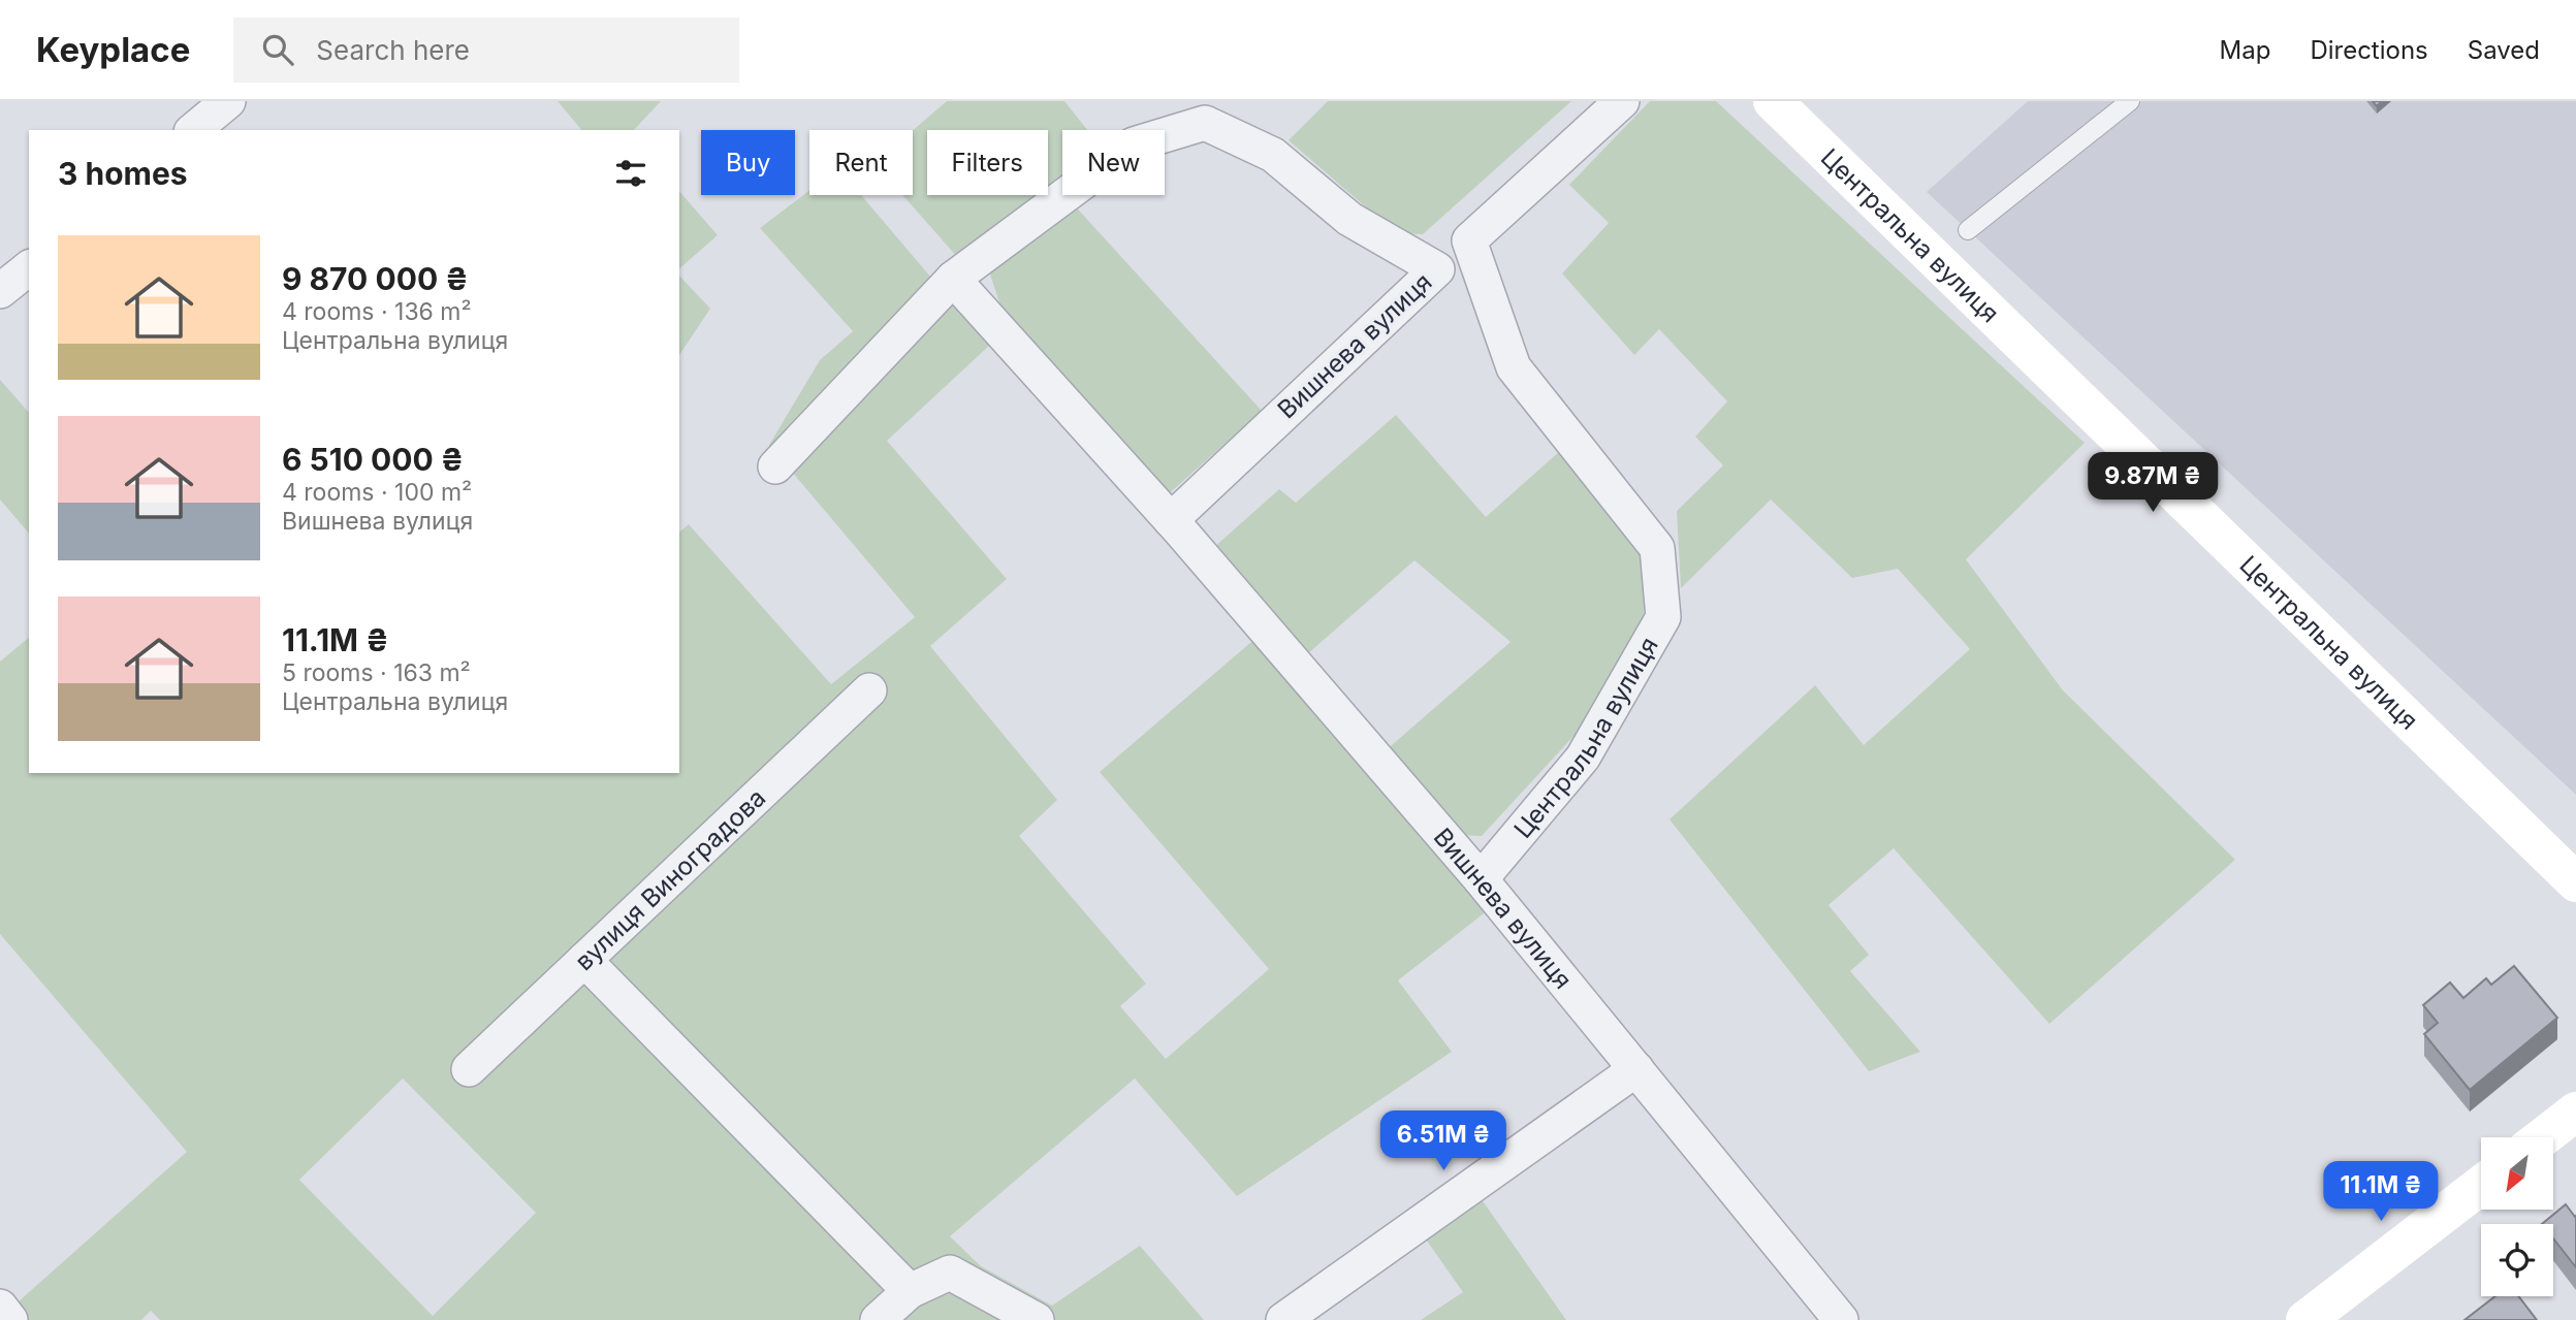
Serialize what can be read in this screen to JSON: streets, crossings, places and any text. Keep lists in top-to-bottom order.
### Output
{
  "streets": {
    "main road": ["Центральна вулиця"],
    "street": ["Вишнева вулиця", "вулиця Виноградова"]
  },
  "crossings": [
    ["Центральна вулиця", "Вишнева вулиця"]
  ],
  "north": "bottom left",
  "page": {
    "header": "Keyplace",
    "search": "Search here",
    "nav": ["Map", "Directions", "Saved"],
    "chip": [
      "Buy",
      "Rent",
      "Filters",
      "New"
    ],
    "heading": "3 homes",
    "list": [
      {
        "name": "9 870 000 ₴",
        "note": "4 rooms · 136 m² · Центральна вулиця"
      },
      {
        "name": "6 510 000 ₴",
        "note": "4 rooms · 100 m² · Вишнева вулиця"
      },
      {
        "name": "11.1M ₴",
        "note": "5 rooms · 163 m² · Центральна вулиця"
      }
    ],
    "price": ["9.87M ₴", "6.51M ₴", "11.1M ₴"]
  }
}
